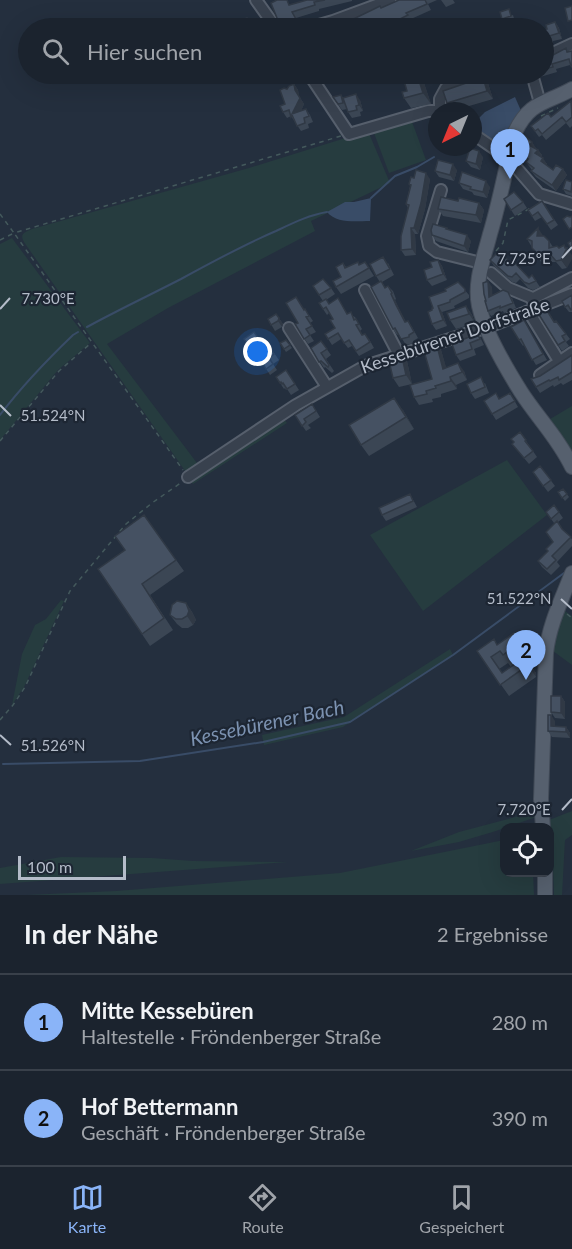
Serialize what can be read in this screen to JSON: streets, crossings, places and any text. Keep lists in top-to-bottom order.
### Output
{
  "streets": {
    "street": ["Kessebürener Dorfstraße"]
  },
  "water": ["Kessebürener Bach"],
  "scale_bar": "100 m",
  "north": "bottom left",
  "page": {
    "search": "Hier suchen",
    "pins": ["1", "2"],
    "scale": "100 m",
    "heading": ["In der Nähe", "2 Ergebnisse"],
    "list": [
      {
        "mark": "1",
        "name": "Mitte Kessebüren",
        "note": "Haltestelle · Fröndenberger Straße",
        "value": "280 m"
      },
      {
        "mark": "2",
        "name": "Hof Bettermann",
        "note": "Geschäft · Fröndenberger Straße",
        "value": "390 m"
      }
    ],
    "nav": ["Karte", "Route", "Gespeichert"]
  },
  "coordinates": [
    "7.725°E",
    "7.730°E",
    "51.524°N",
    "51.522°N",
    "51.526°N",
    "7.720°E"
  ]
}
